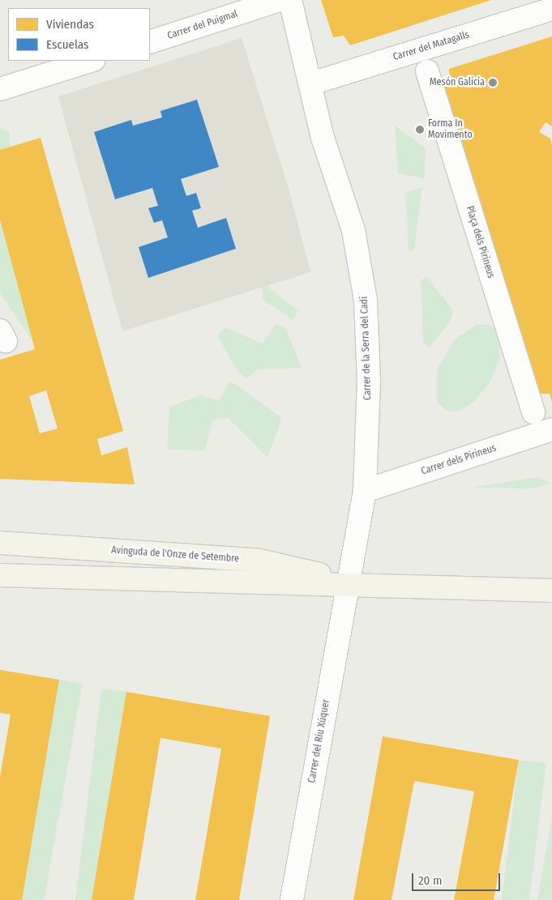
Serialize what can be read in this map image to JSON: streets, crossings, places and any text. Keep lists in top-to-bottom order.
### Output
{
  "streets": {
    "main road": ["Avinguda de l'Onze de Setembre"],
    "street": [
      "Carrer del Puigmal",
      "Carrer del Matagalls",
      "Plaça dels Pirineus",
      "Carrer de la Serra del Cadí",
      "Carrer dels Pirineus",
      "Carrer del Riu Xúquer"
    ]
  },
  "crossings": [
    ["Carrer del Matagalls", "Carrer de la Serra del Cadí"],
    ["Carrer de la Serra del Cadí", "Carrer dels Pirineus"],
    ["Carrer de la Serra del Cadí", "Avinguda de l'Onze de Setembre"],
    ["Carrer de la Serra del Cadí", "Carrer del Riu Xúquer"],
    ["Avinguda de l'Onze de Setembre", "Carrer del Riu Xúquer"]
  ],
  "places": ["Mesón Galicia", "Forma In Movimento"],
  "legend": ["Viviendas", "Escuelas"],
  "scale_bar": "20 m"
}
